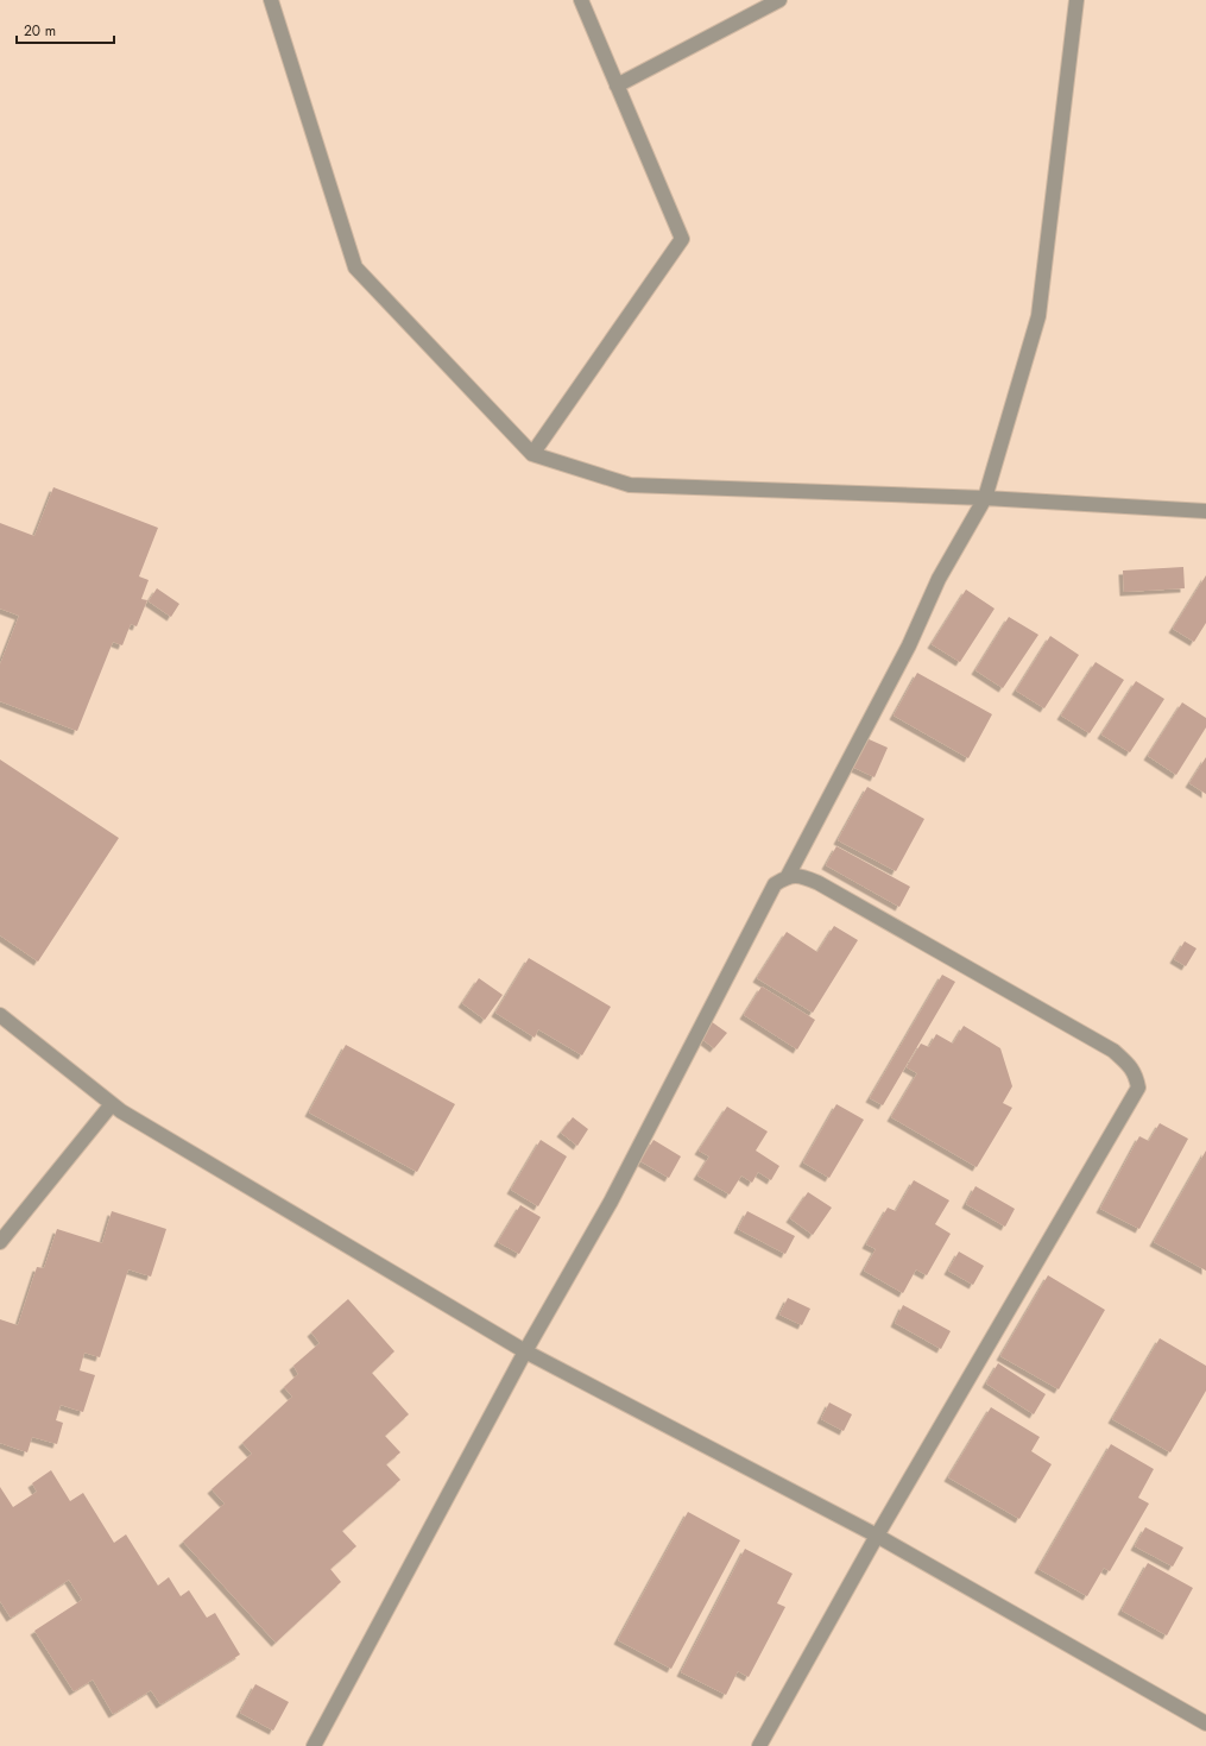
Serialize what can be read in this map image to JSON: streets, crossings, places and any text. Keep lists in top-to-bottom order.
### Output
{
  "scale_bar": "20 m"
}
